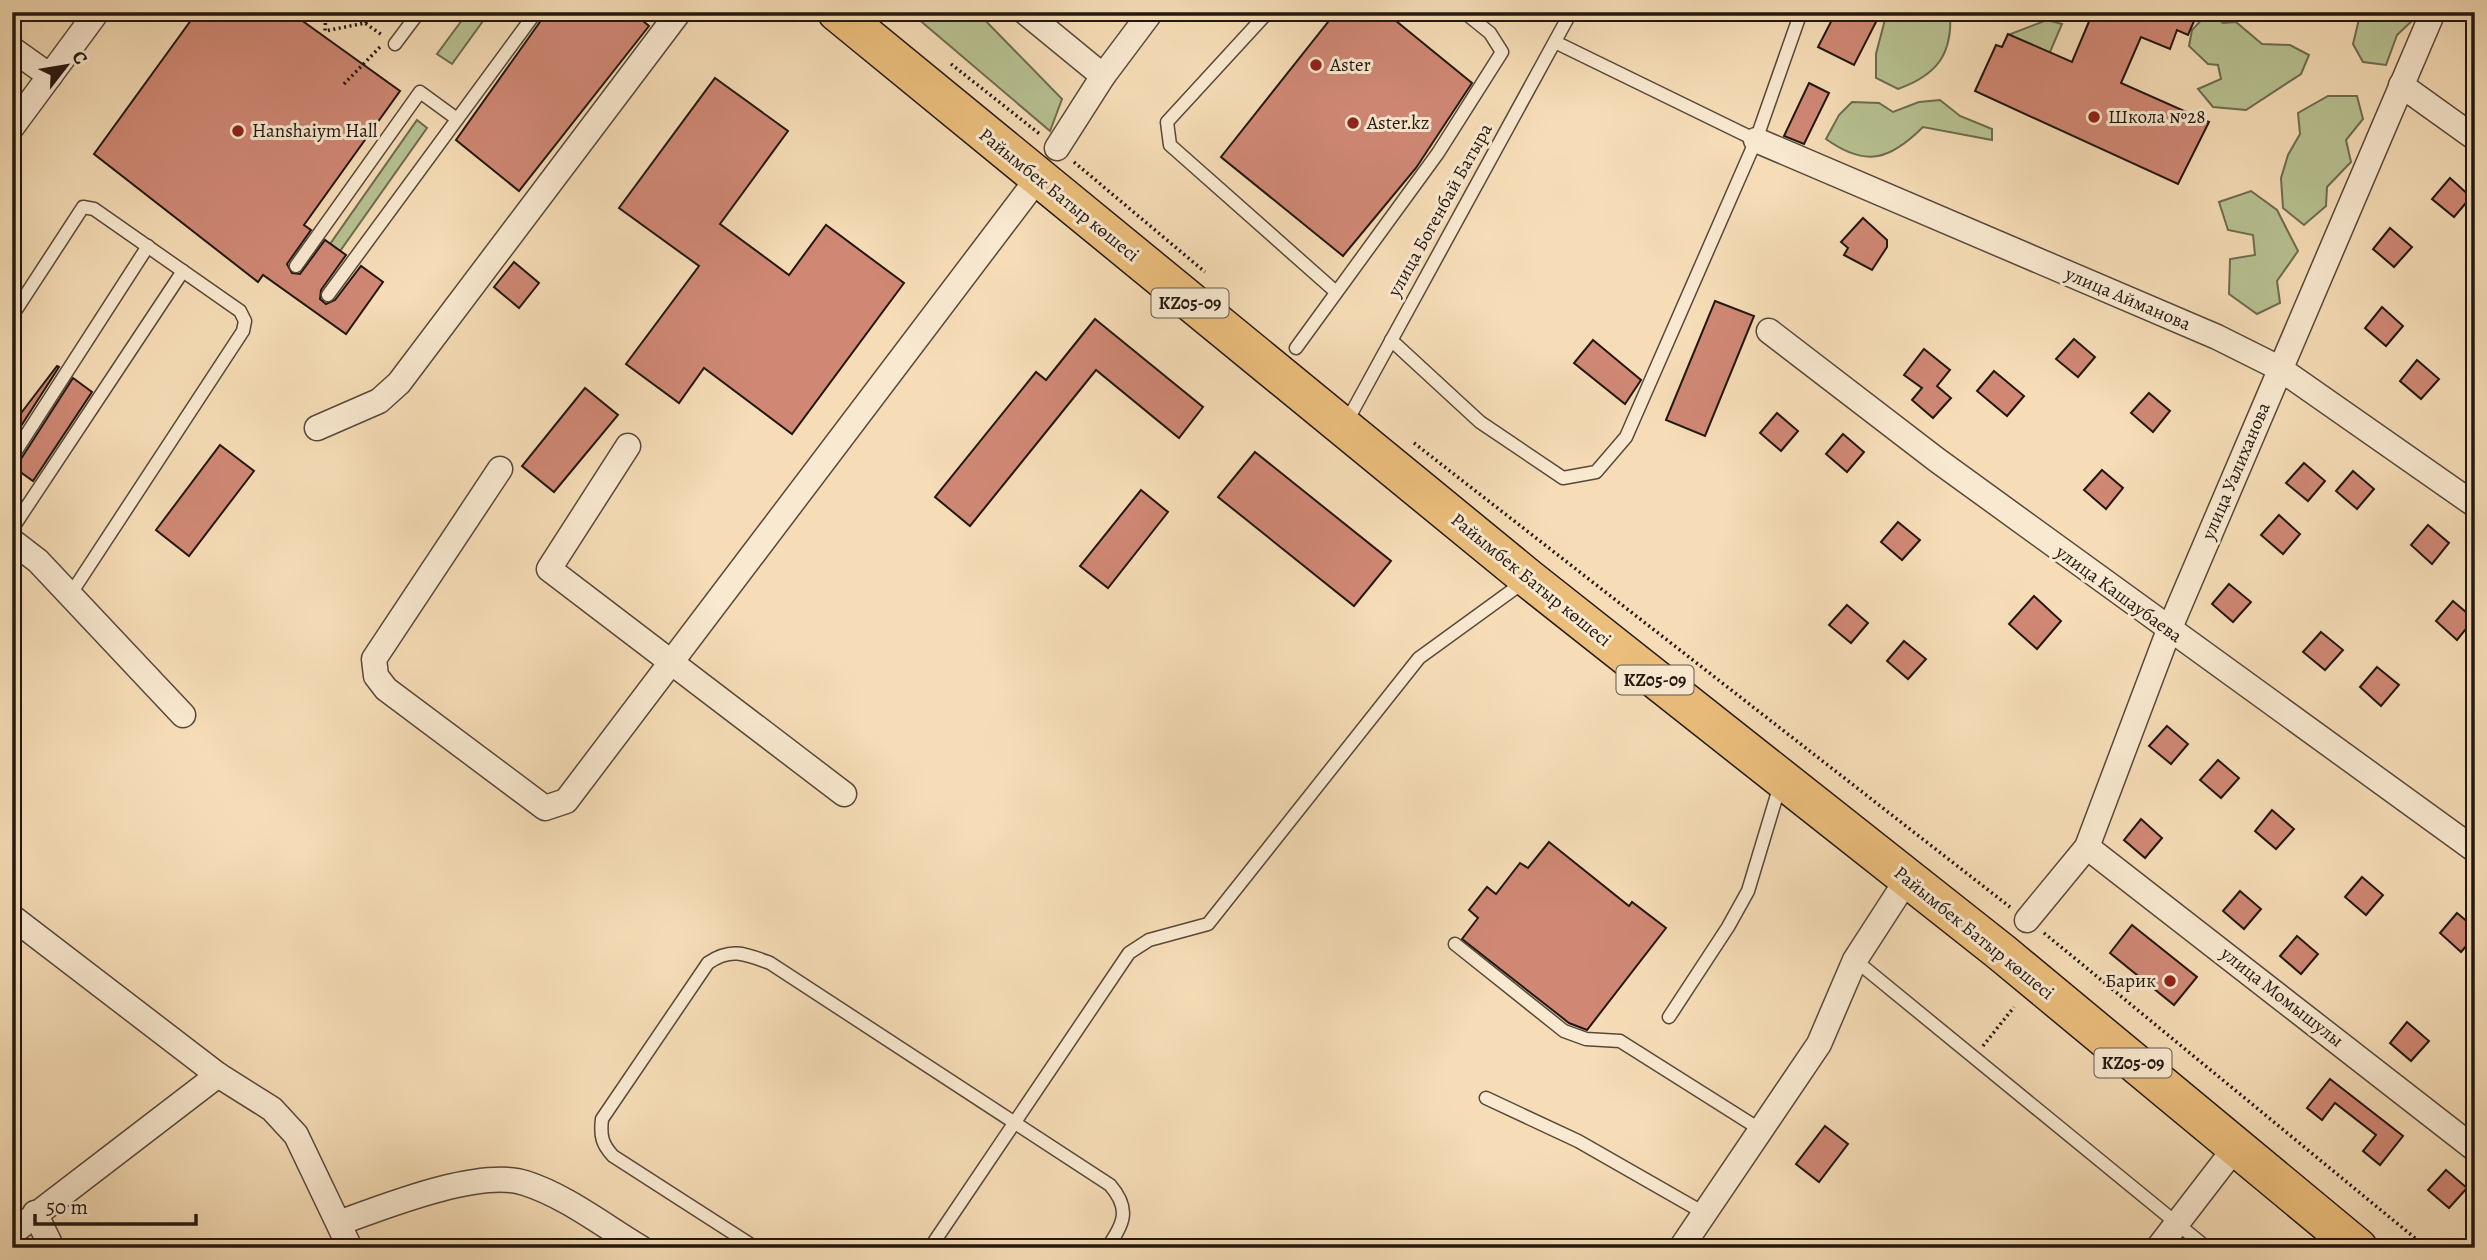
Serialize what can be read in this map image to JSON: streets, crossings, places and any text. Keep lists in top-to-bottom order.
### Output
{
  "streets": {
    "main road": ["Райымбек Батыр көшесі", "KZ05-09"],
    "street": [
      "улица Айманова",
      "улица Уалиханова",
      "улица Кашаубаева",
      "улица Момышулы"
    ],
    "lane": ["улица Богенбай Батыра"]
  },
  "crossings": [
    ["Райымбек Батыр көшесі", "улица Богенбай Батыра"],
    ["улица Айманова", "улица Уалиханова"],
    ["улица Уалиханова", "улица Кашаубаева"],
    ["улица Уалиханова", "улица Момышулы"]
  ],
  "places": [
    "Aster",
    "Школа №28",
    "Aster.kz",
    "Hanshaiym Hall",
    "Барик"
  ],
  "scale_bar": "50 m",
  "north": "top right"
}
